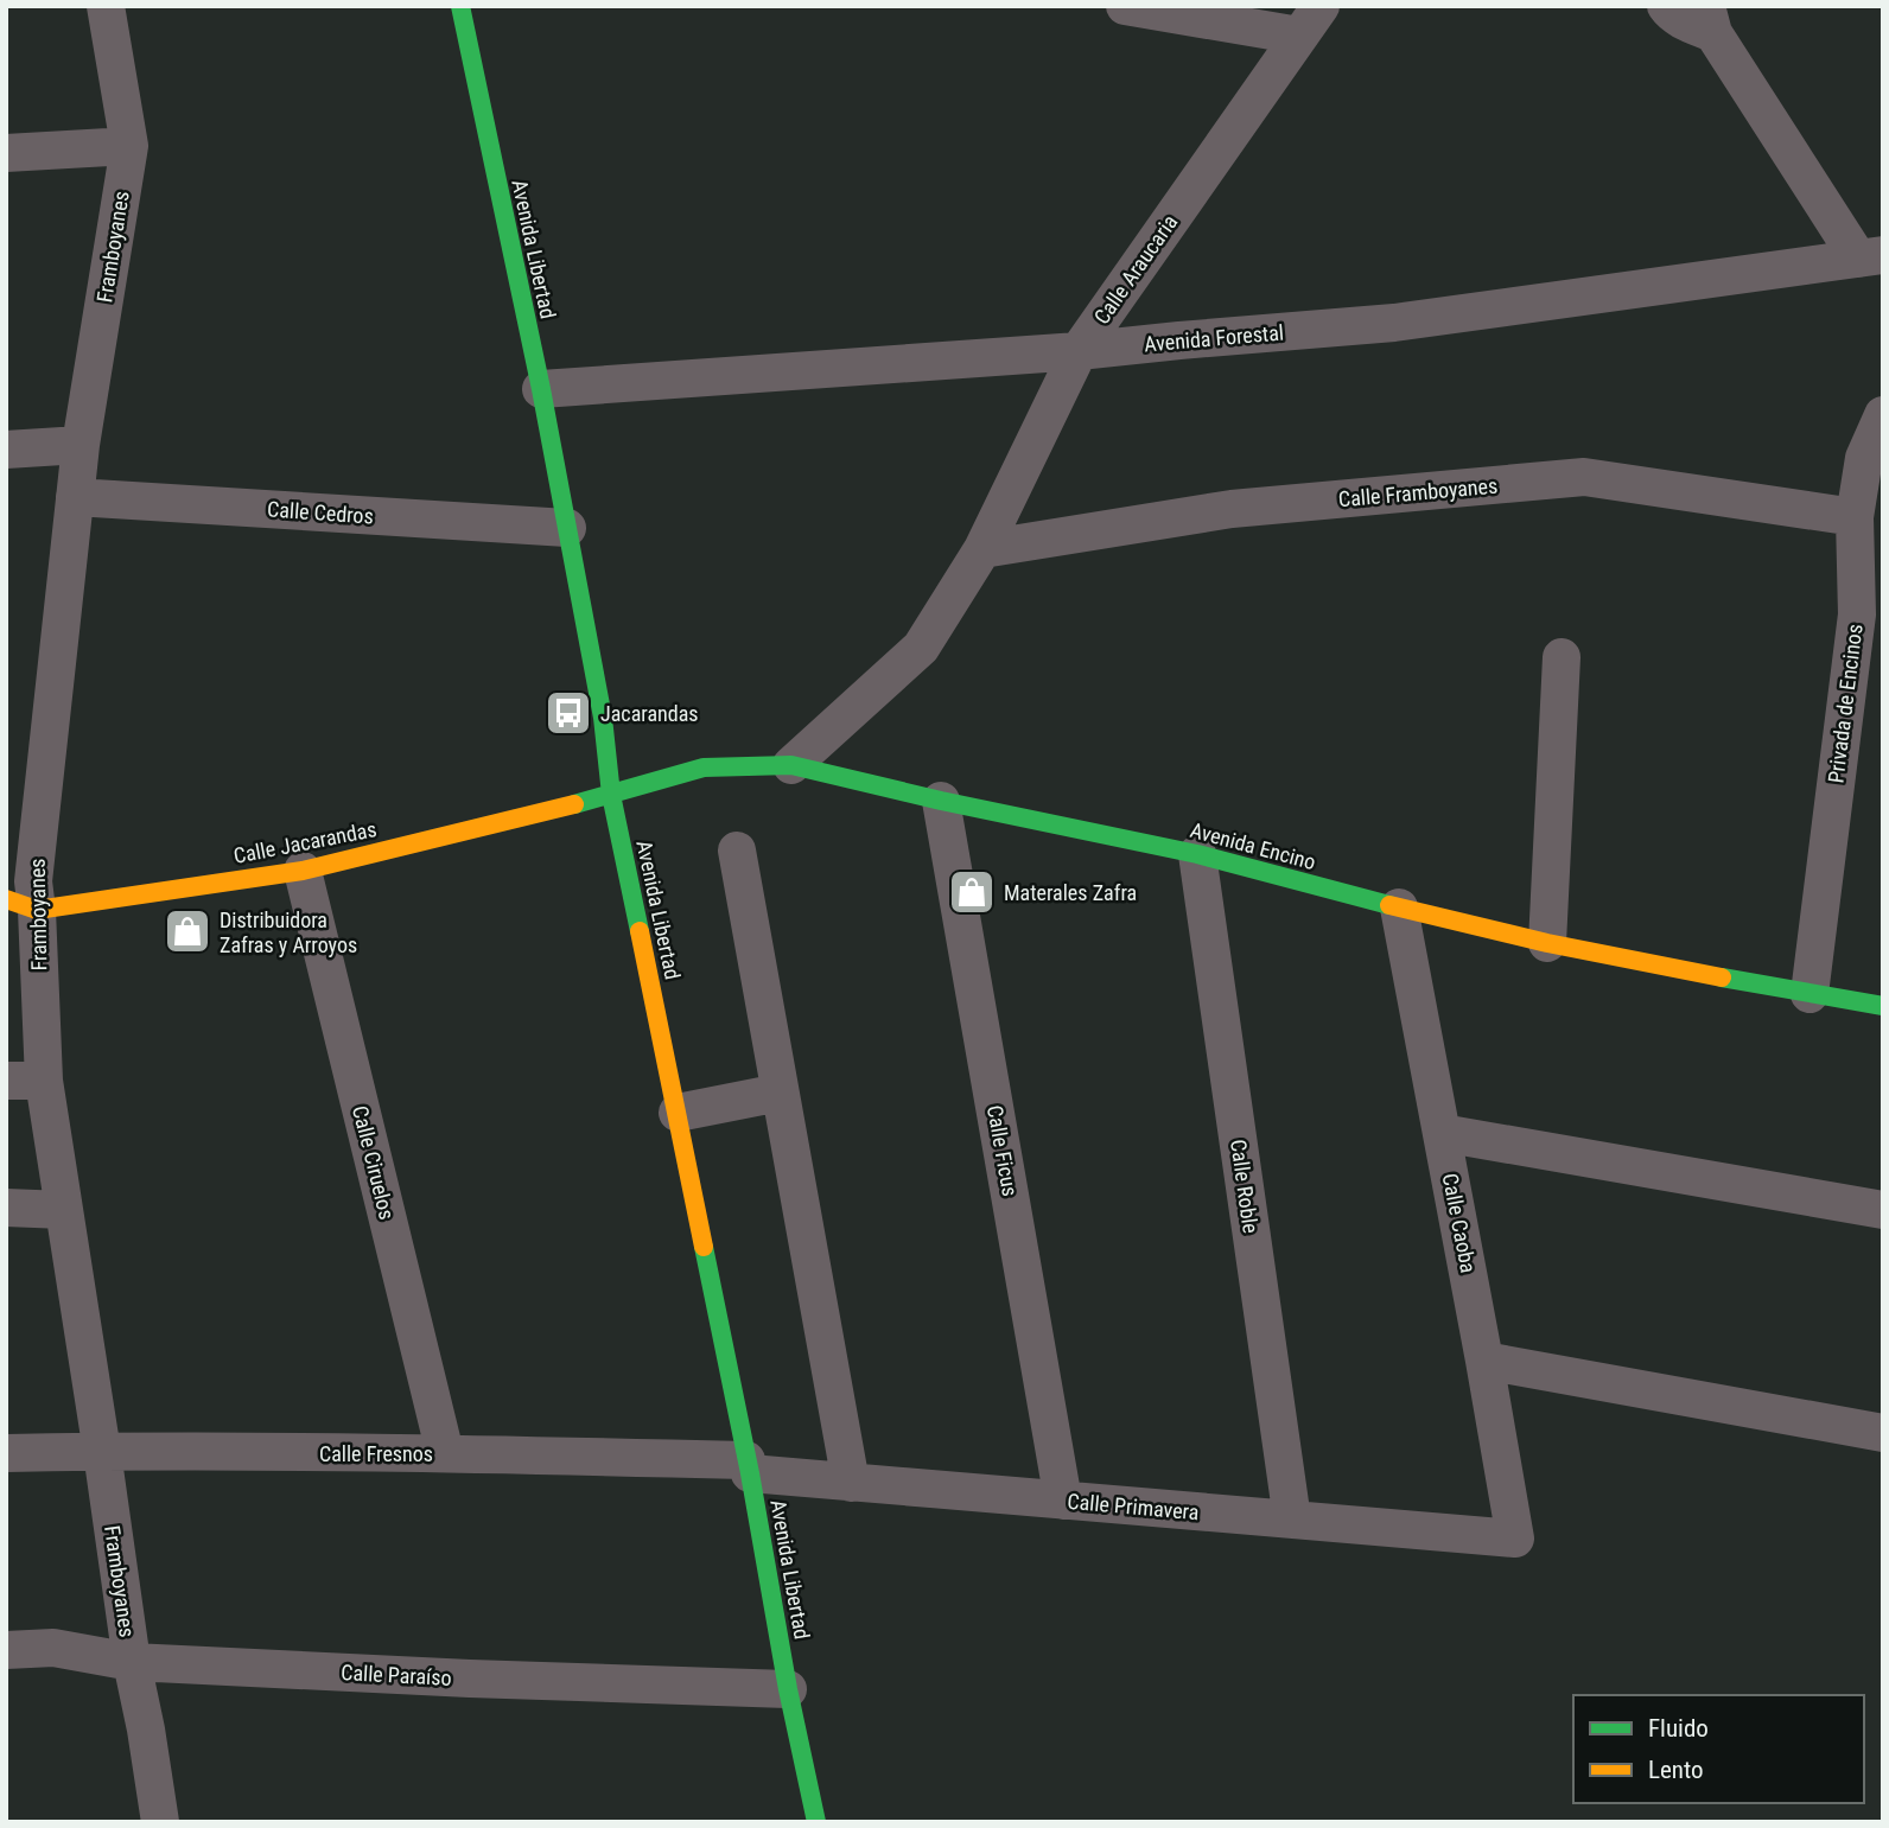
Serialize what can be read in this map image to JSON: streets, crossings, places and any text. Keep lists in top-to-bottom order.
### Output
{
  "streets": {
    "street": [
      "Framboyanes",
      "Avenida Libertad",
      "Calle Araucaria",
      "Avenida Forestal",
      "Calle Framboyanes",
      "Calle Cedros",
      "Privada de Encinos",
      "Calle Jacarandas",
      "Avenida Encino",
      "Calle Ficus",
      "Calle Ciruelos",
      "Calle Roble",
      "Calle Caoba",
      "Calle Fresnos",
      "Calle Primavera",
      "Calle Paraíso"
    ]
  },
  "crossings": [
    ["Framboyanes", "Calle Cedros"],
    ["Framboyanes", "Calle Jacarandas"],
    ["Framboyanes", "Calle Fresnos"],
    ["Framboyanes", "Calle Paraíso"],
    ["Avenida Libertad", "Avenida Forestal"],
    ["Avenida Libertad", "Calle Cedros"],
    ["Avenida Libertad", "Calle Jacarandas"],
    ["Avenida Libertad", "Avenida Encino"],
    ["Avenida Libertad", "Calle Fresnos"],
    ["Avenida Libertad", "Calle Primavera"],
    ["Avenida Libertad", "Calle Paraíso"],
    ["Calle Araucaria", "Avenida Forestal"],
    ["Calle Araucaria", "Calle Framboyanes"],
    ["Calle Araucaria", "Avenida Encino"],
    ["Calle Framboyanes", "Privada de Encinos"],
    ["Privada de Encinos", "Avenida Encino"],
    ["Calle Jacarandas", "Avenida Encino"],
    ["Calle Jacarandas", "Calle Ciruelos"],
    ["Avenida Encino", "Calle Ficus"],
    ["Avenida Encino", "Calle Roble"],
    ["Avenida Encino", "Calle Caoba"],
    ["Calle Ficus", "Calle Primavera"],
    ["Calle Ciruelos", "Calle Fresnos"],
    ["Calle Roble", "Calle Primavera"],
    ["Calle Caoba", "Calle Primavera"],
    ["Calle Fresnos", "Calle Primavera"]
  ],
  "places": {
    "bus stop": ["Jacarandas"],
    "shop": ["Materales Zafra", "Distribuidora Zafras y Arroyos"]
  },
  "legend": ["Fluido", "Lento"]
}
